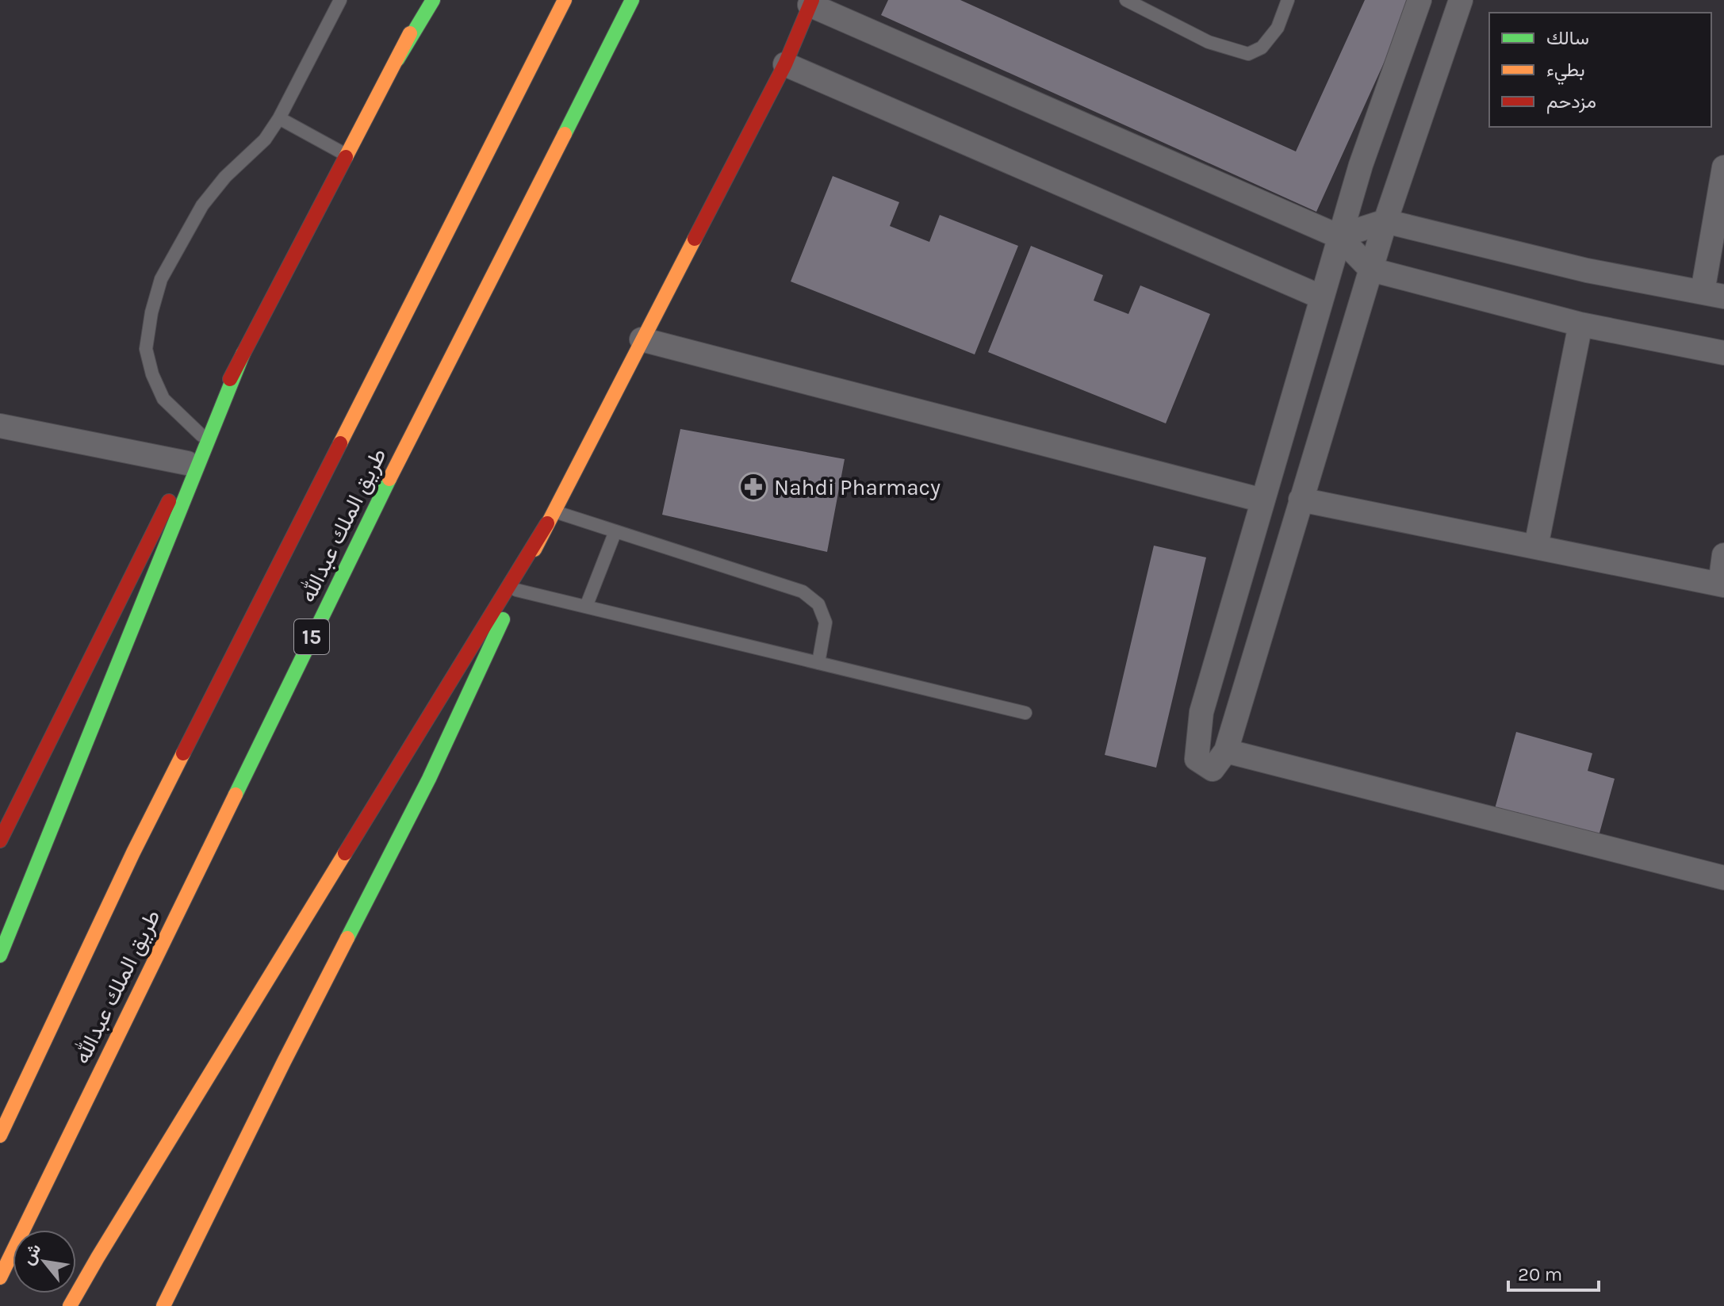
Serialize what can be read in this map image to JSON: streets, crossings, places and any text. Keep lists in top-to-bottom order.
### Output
{
  "streets": {
    "main road": ["طريق الملك عبدالله", "15"]
  },
  "places": {
    "pharmacy": ["Nahdi Pharmacy"]
  },
  "legend": ["سالك", "بطيء", "مزدحم"],
  "scale_bar": "20 m",
  "north": "top left"
}
